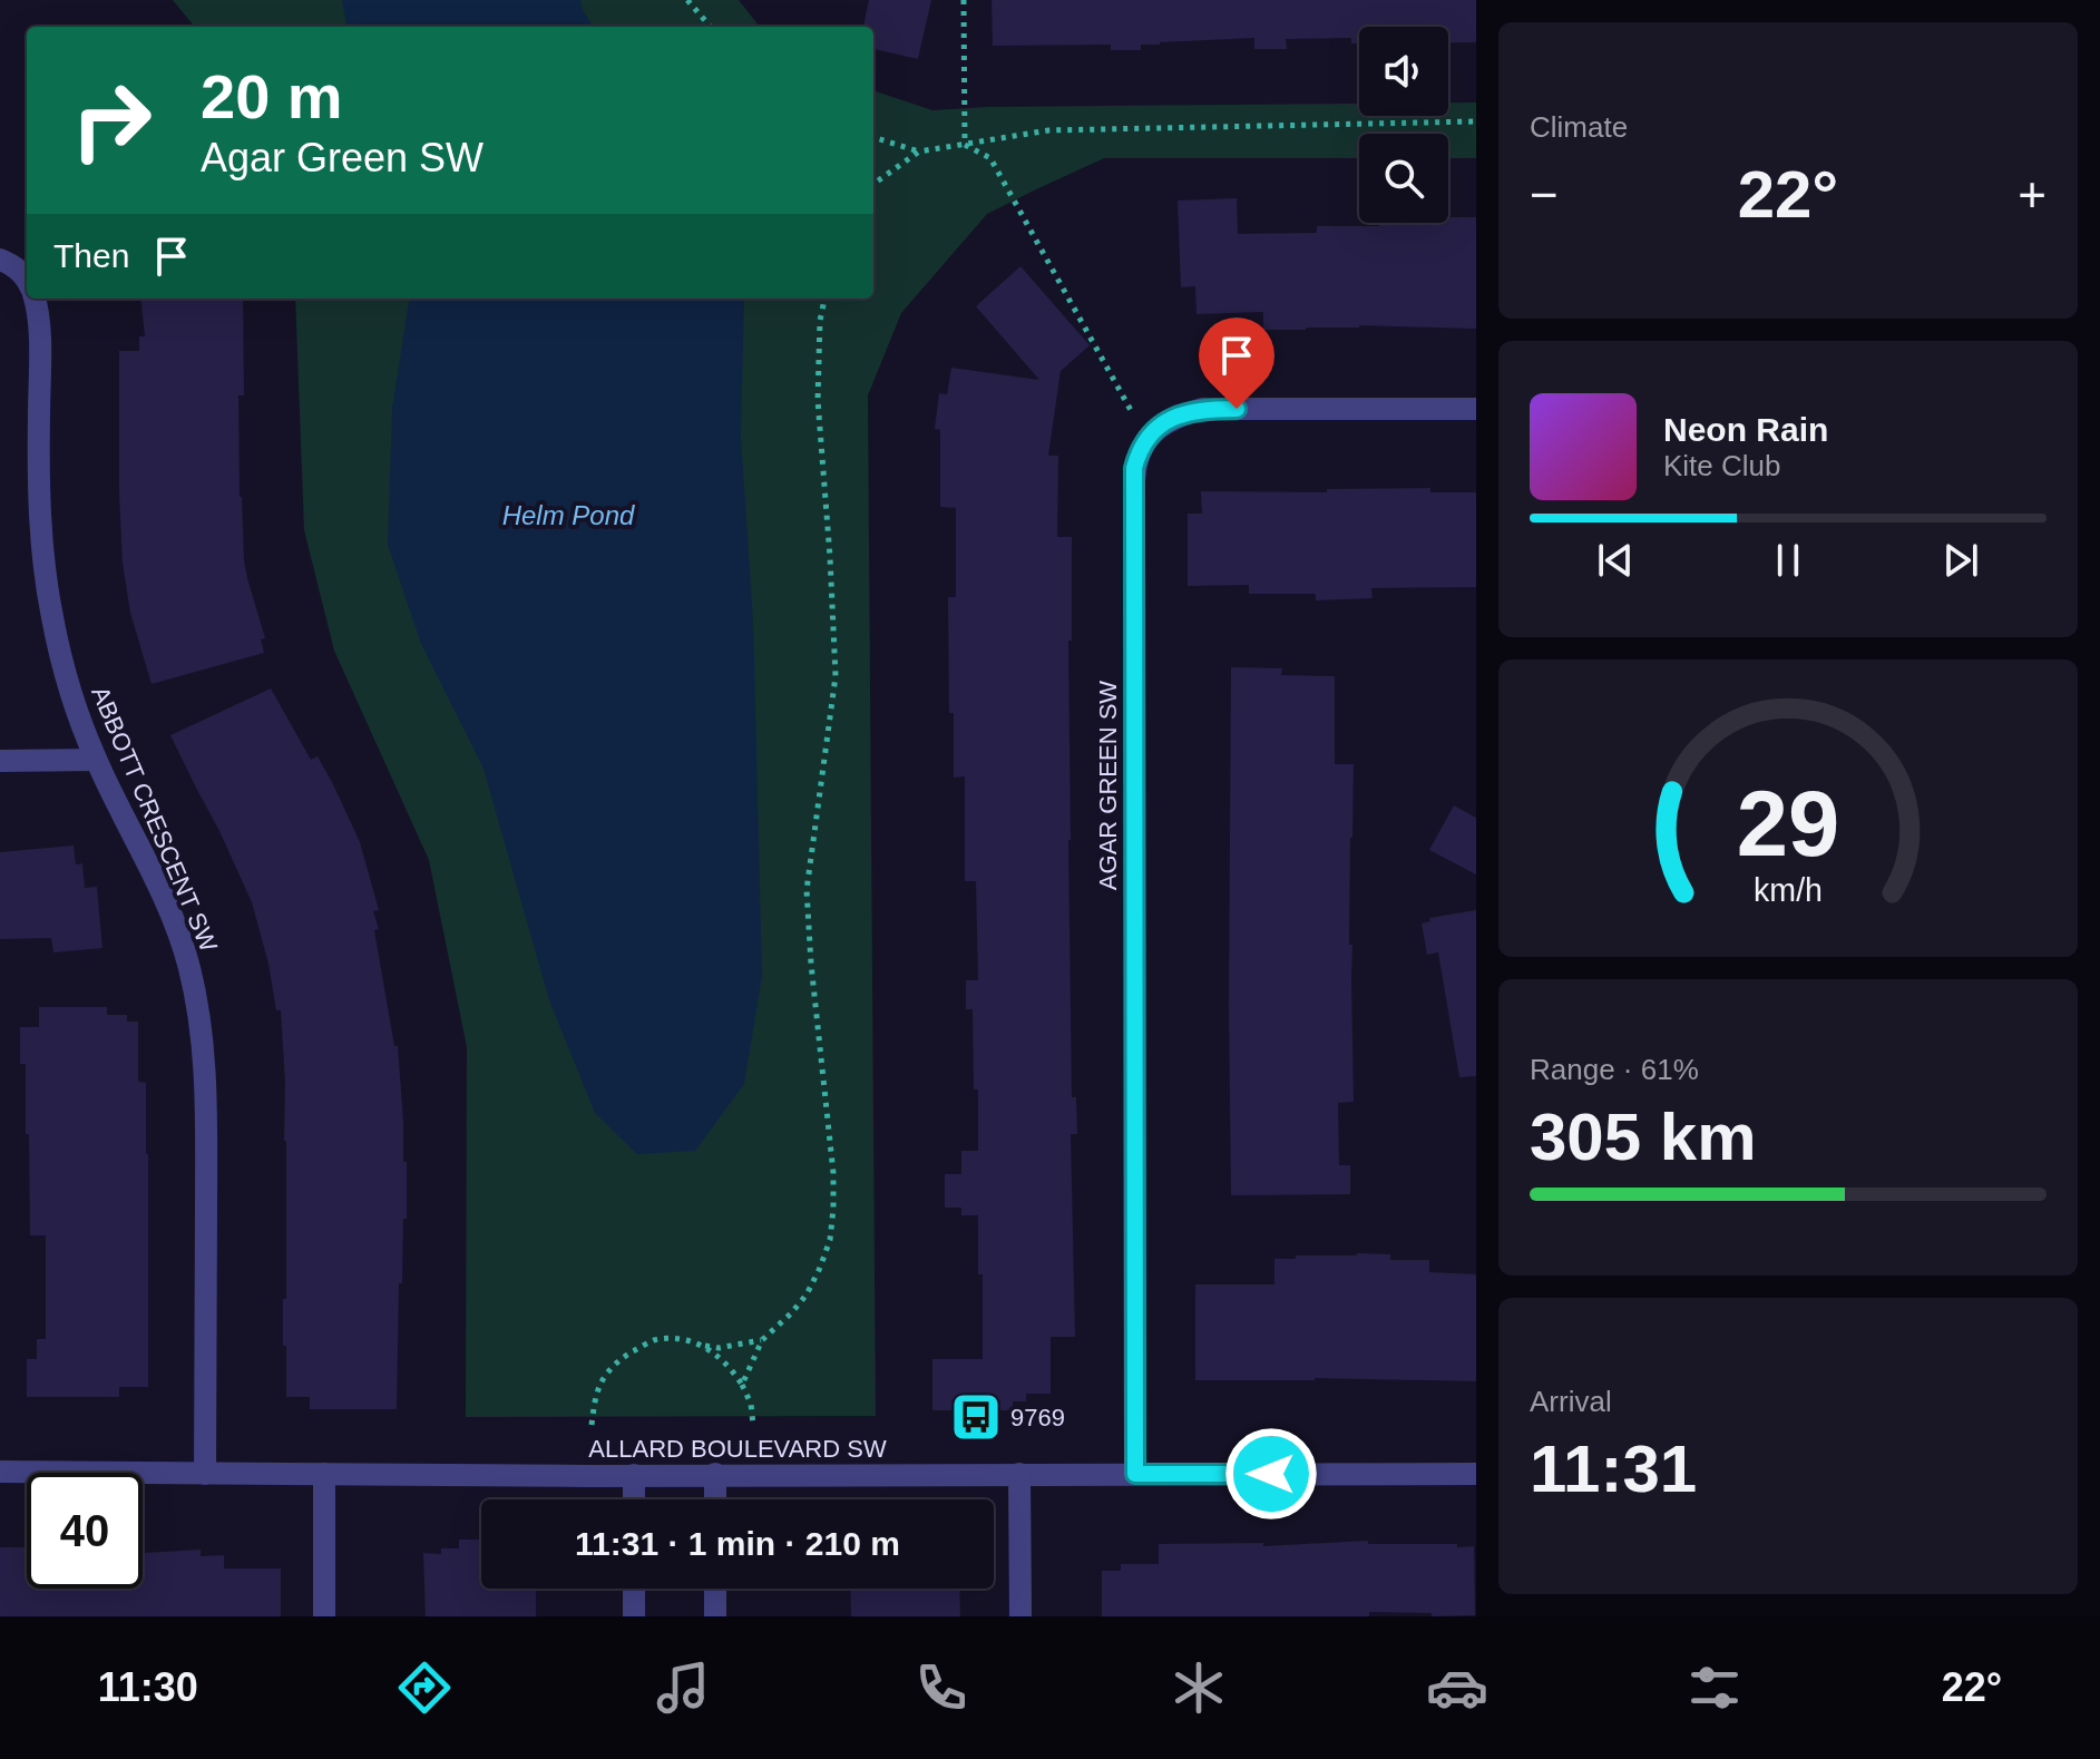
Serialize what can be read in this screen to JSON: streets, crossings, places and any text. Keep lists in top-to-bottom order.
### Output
{
  "streets": {
    "street": ["AGAR GREEN SW", "ABBOTT CRESCENT SW", "ALLARD BOULEVARD SW"]
  },
  "crossings": [
    ["AGAR GREEN SW", "ALLARD BOULEVARD SW"],
    ["ABBOTT CRESCENT SW", "ALLARD BOULEVARD SW"]
  ],
  "water": ["Helm Pond"],
  "places": {
    "bus stop": ["9769"]
  },
  "page": {
    "tile": [
      "Climate",
      ["Range · 61%", "305 km"],
      ["Arrival", "11:31"]
    ],
    "turn": ["20 m", "Agar Green SW"],
    "heat": ["−", "22°", "+"],
    "then": "Then",
    "song": ["Neon Rain", "Kite Club"],
    "limit": "40",
    "trip": "11:31 · 1 min · 210 m",
    "tabs": ["11:30", "22°"],
    "gauge": ["29", "km/h"]
  }
}
